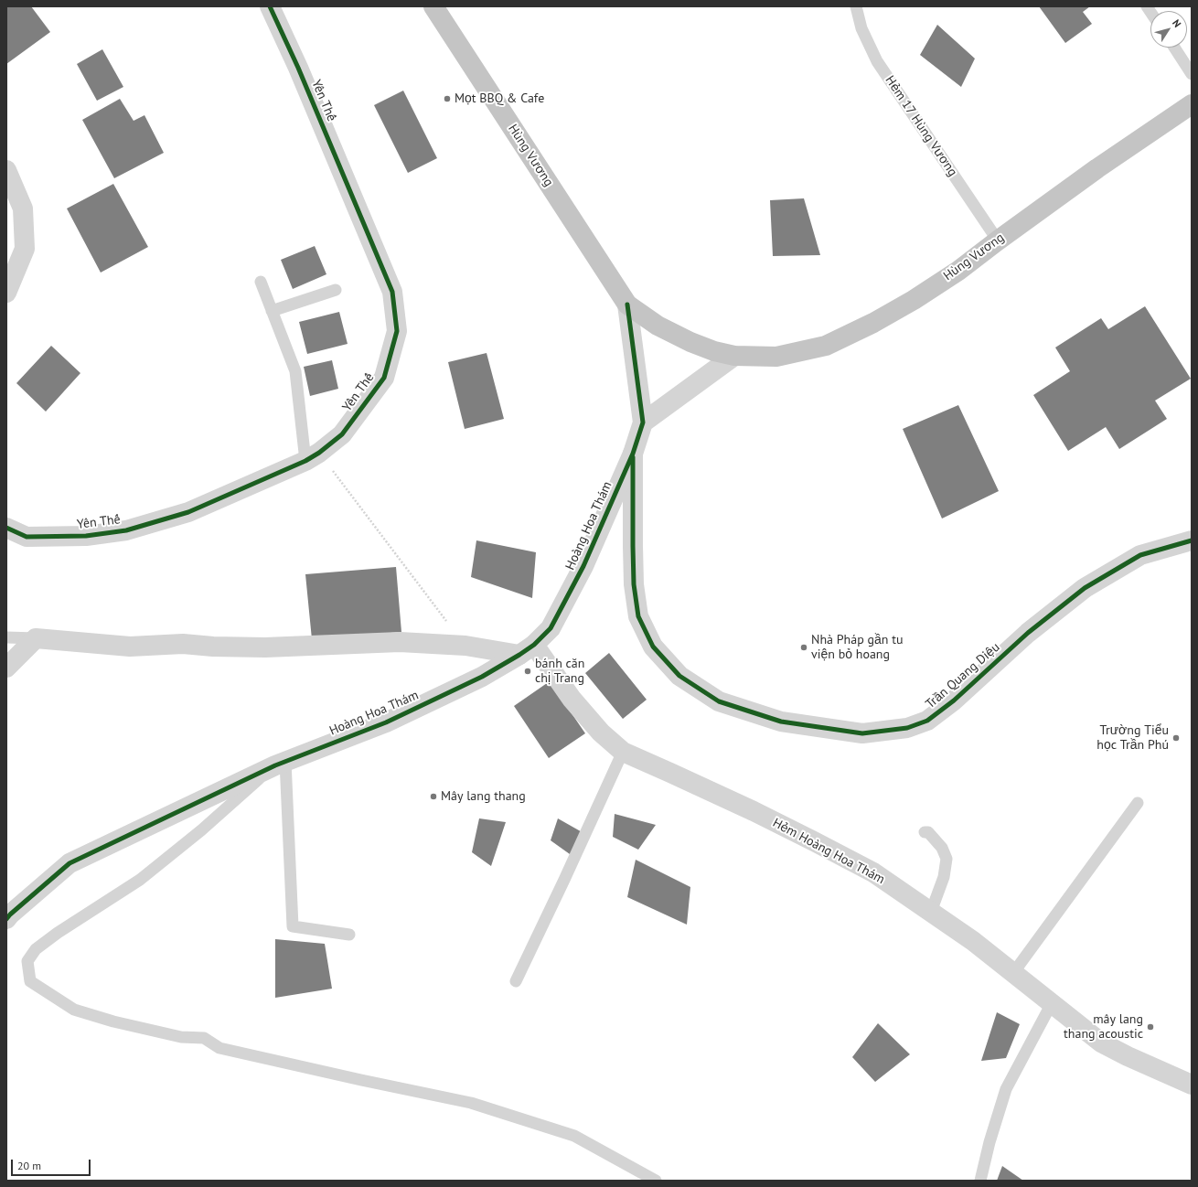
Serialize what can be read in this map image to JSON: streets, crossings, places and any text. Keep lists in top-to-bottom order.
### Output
{
  "streets": {
    "highway": ["Hùng Vương"],
    "street": [
      "Yên Thế",
      "Hoàng Hoa Thám",
      "Trần Quang Diệu",
      "Hẻm Hoàng Hoa Thám"
    ],
    "lane": ["Hẻm 17 Hùng Vương"]
  },
  "crossings": [
    ["Hẻm 17 Hùng Vương", "Hùng Vương"],
    ["Hoàng Hoa Thám", "Trần Quang Diệu"],
    ["Hoàng Hoa Thám", "Hẻm Hoàng Hoa Thám"]
  ],
  "places": [
    "Mọt BBQ & Cafe",
    "Nhà Pháp gần tu viện bỏ hoang",
    "bánh căn chị Trang",
    "Trường Tiểu học Trần Phú",
    "Mây lang thang",
    "mây lang thang acoustic"
  ],
  "scale_bar": "20 m",
  "north": "top right"
}
